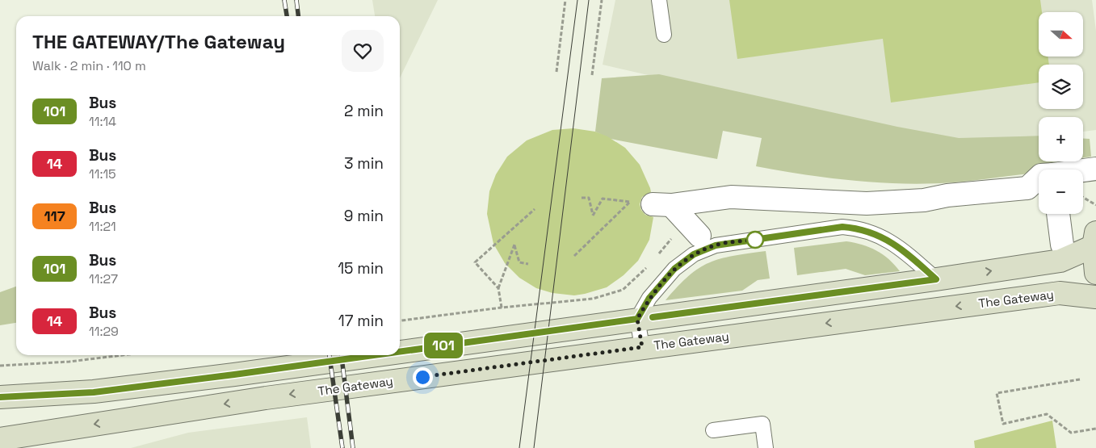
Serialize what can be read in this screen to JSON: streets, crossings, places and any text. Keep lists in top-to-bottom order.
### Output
{
  "streets": {
    "street": ["The Gateway"]
  },
  "lines": ["bus line 101"],
  "north": "right",
  "page": {
    "on_map": "101",
    "map_buttons": ["+", "−"],
    "heading": ["THE GATEWAY/The Gateway", "Walk · 2 min · 110 m"],
    "list": [
      {
        "mark": "101",
        "name": "Bus",
        "note": "11:14",
        "value": "2 min"
      },
      {
        "mark": "14",
        "name": "Bus",
        "note": "11:15",
        "value": "3 min"
      },
      {
        "mark": "117",
        "name": "Bus",
        "note": "11:21",
        "value": "9 min"
      },
      {
        "mark": "101",
        "name": "Bus",
        "note": "11:27",
        "value": "15 min"
      },
      {
        "mark": "14",
        "name": "Bus",
        "note": "11:29",
        "value": "17 min"
      }
    ]
  }
}
